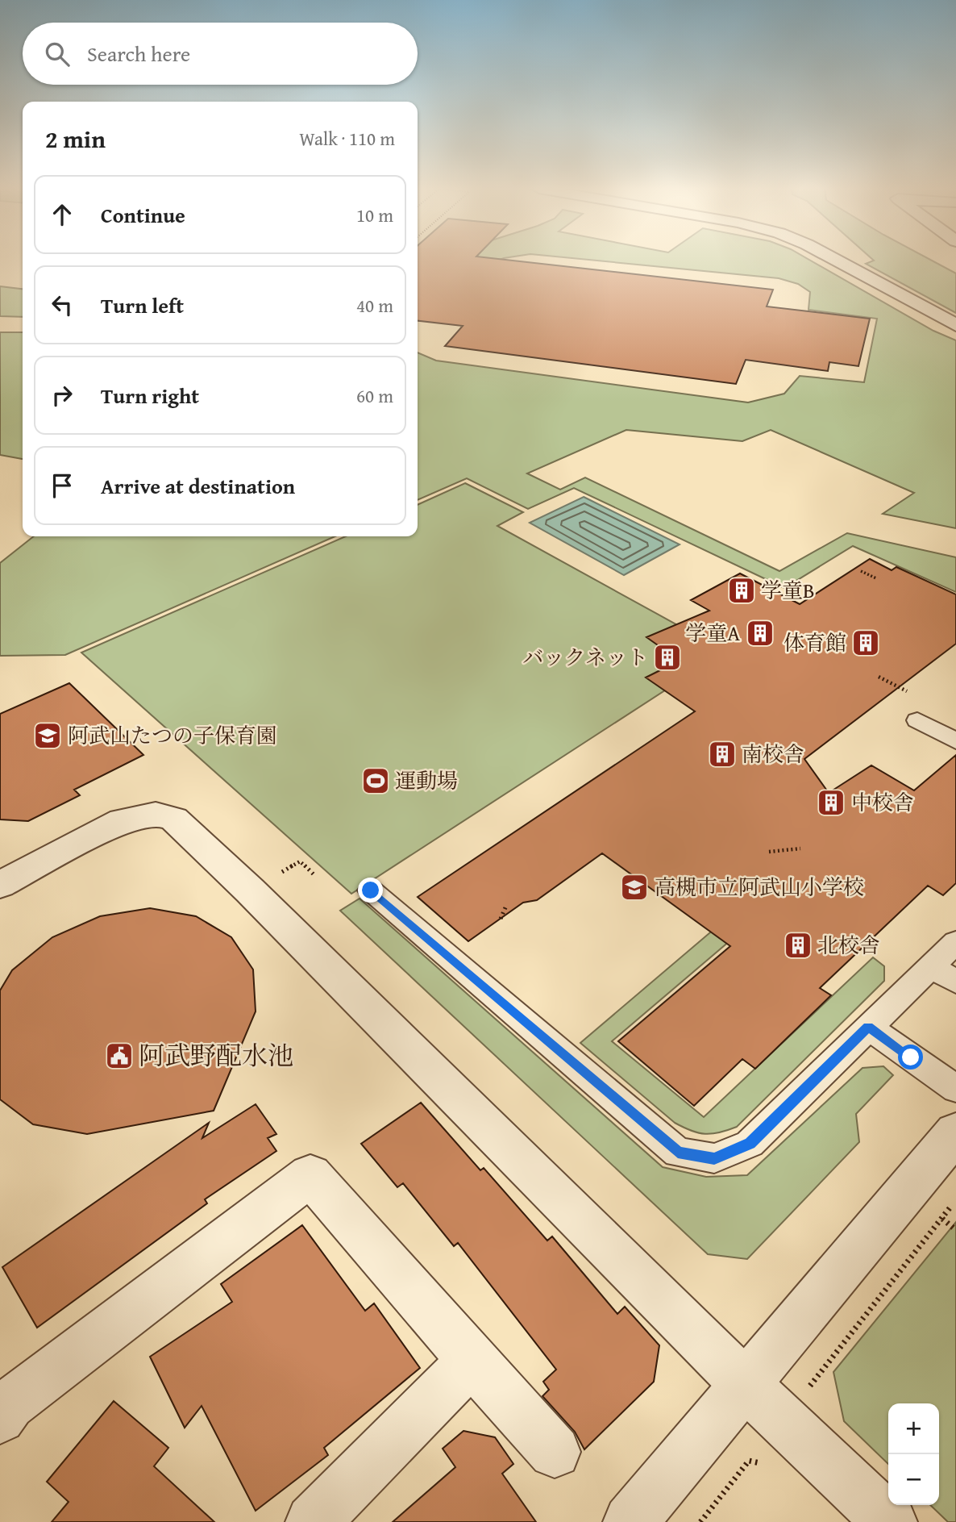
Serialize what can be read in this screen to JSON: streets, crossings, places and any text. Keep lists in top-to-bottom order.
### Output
{
  "places": {
    "building": [
      "学童B",
      "学童A",
      "体育館",
      "バックネット",
      "南校舎",
      "中校舎",
      "北校舎"
    ],
    "school or university": ["阿武山たつの子保育園", "高槻市立阿武山小学校"],
    "sports": ["運動場"],
    "public building": ["阿武野配水池"]
  },
  "page": {
    "search": "Search here",
    "heading": ["2 min", "Walk · 110 m"],
    "list": [
      ["Continue", "10 m"],
      ["Turn left", "40 m"],
      ["Turn right", "60 m"],
      "Arrive at destination"
    ],
    "map_buttons": ["+", "−"]
  }
}
